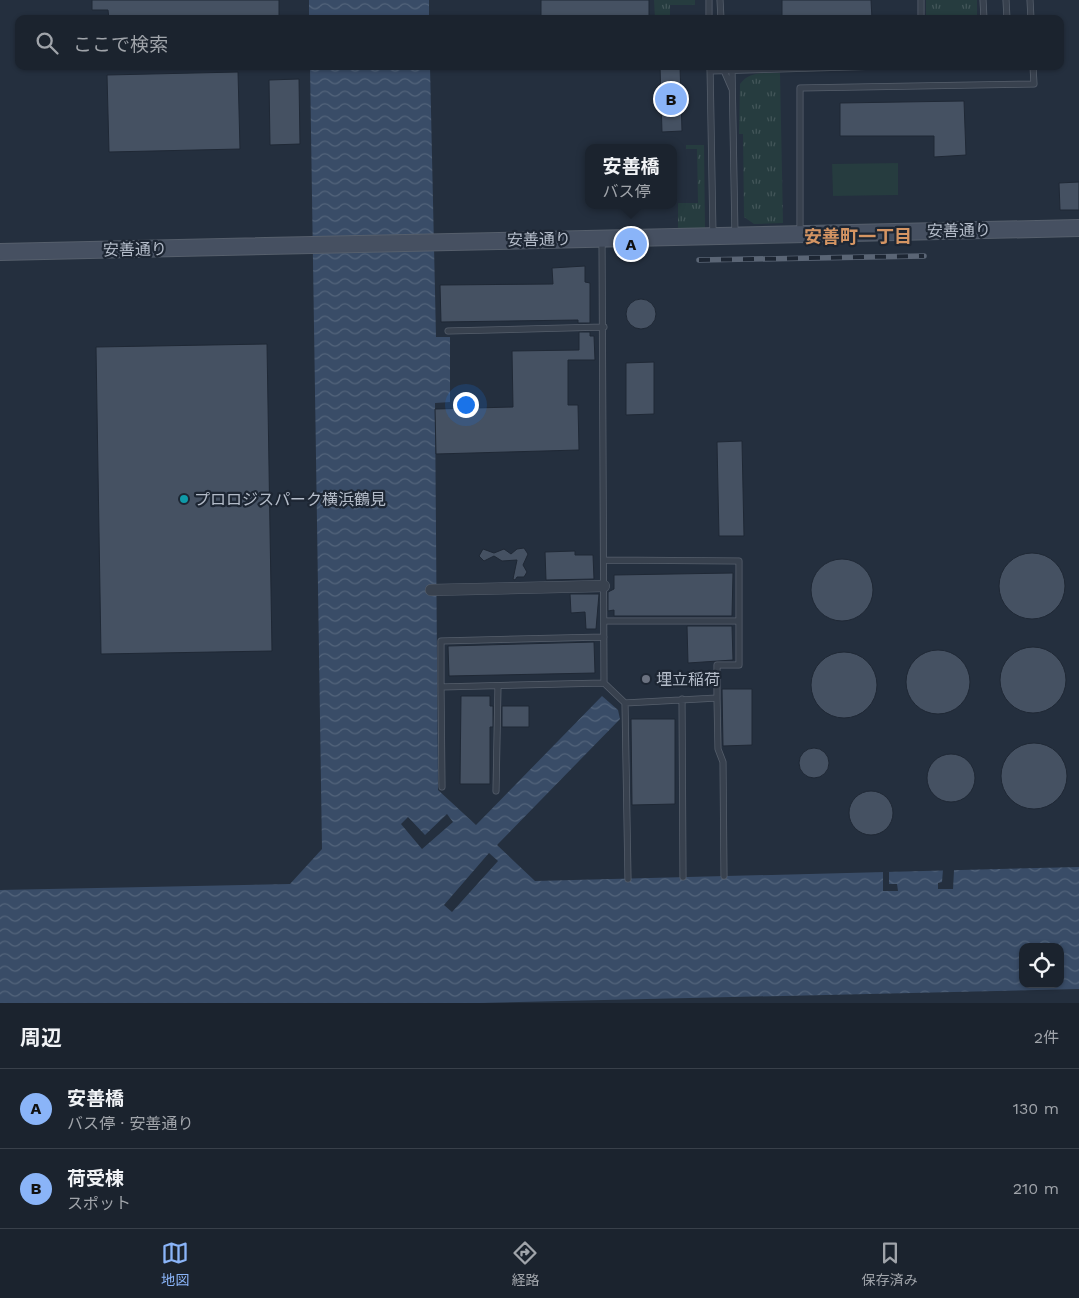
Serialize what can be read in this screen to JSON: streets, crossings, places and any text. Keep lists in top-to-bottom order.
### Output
{
  "streets": {
    "street": ["安善通り"]
  },
  "districts": ["安善町一丁目"],
  "places": ["プロロジスパーク横浜鶴見", "埋立稲荷"],
  "page": {
    "search": "ここで検索",
    "pins": ["B", "A"],
    "popup": ["安善橋", "バス停"],
    "heading": ["周辺", "2件"],
    "list": [
      {
        "mark": "A",
        "name": "安善橋",
        "note": "バス停 · 安善通り",
        "value": "130 m"
      },
      {
        "mark": "B",
        "name": "荷受棟",
        "note": "スポット",
        "value": "210 m"
      }
    ],
    "nav": ["地図", "経路", "保存済み"]
  }
}
